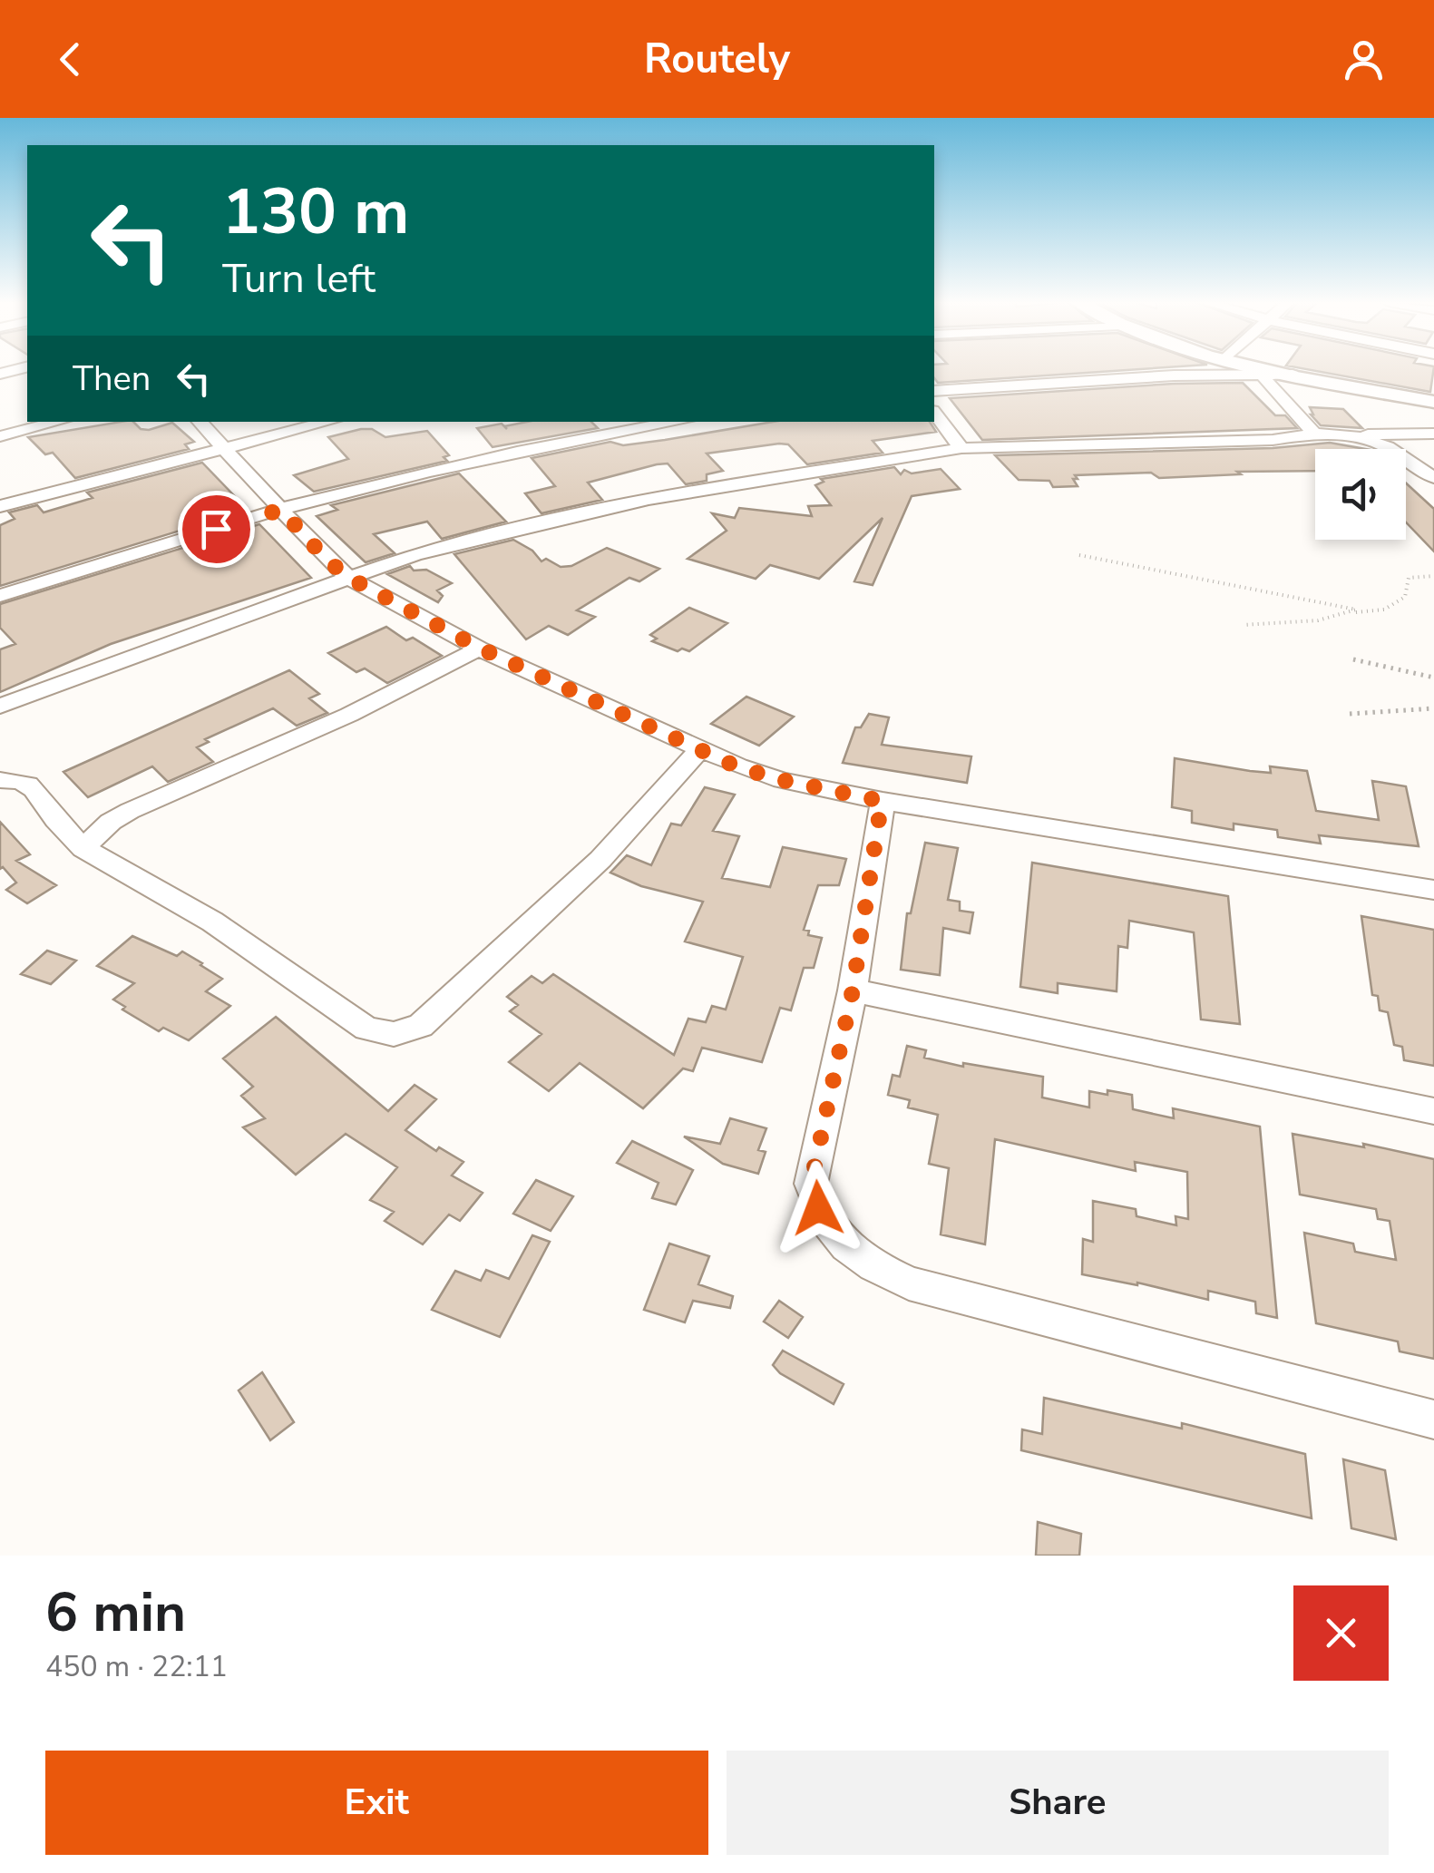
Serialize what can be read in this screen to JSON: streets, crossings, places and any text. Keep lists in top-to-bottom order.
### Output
{
  "page": {
    "header": "Routely",
    "turn": ["130 m", "Turn left"],
    "then": "Then",
    "heading": ["6 min", "450 m · 22:11"],
    "buttons": ["Exit", "Share"]
  }
}
